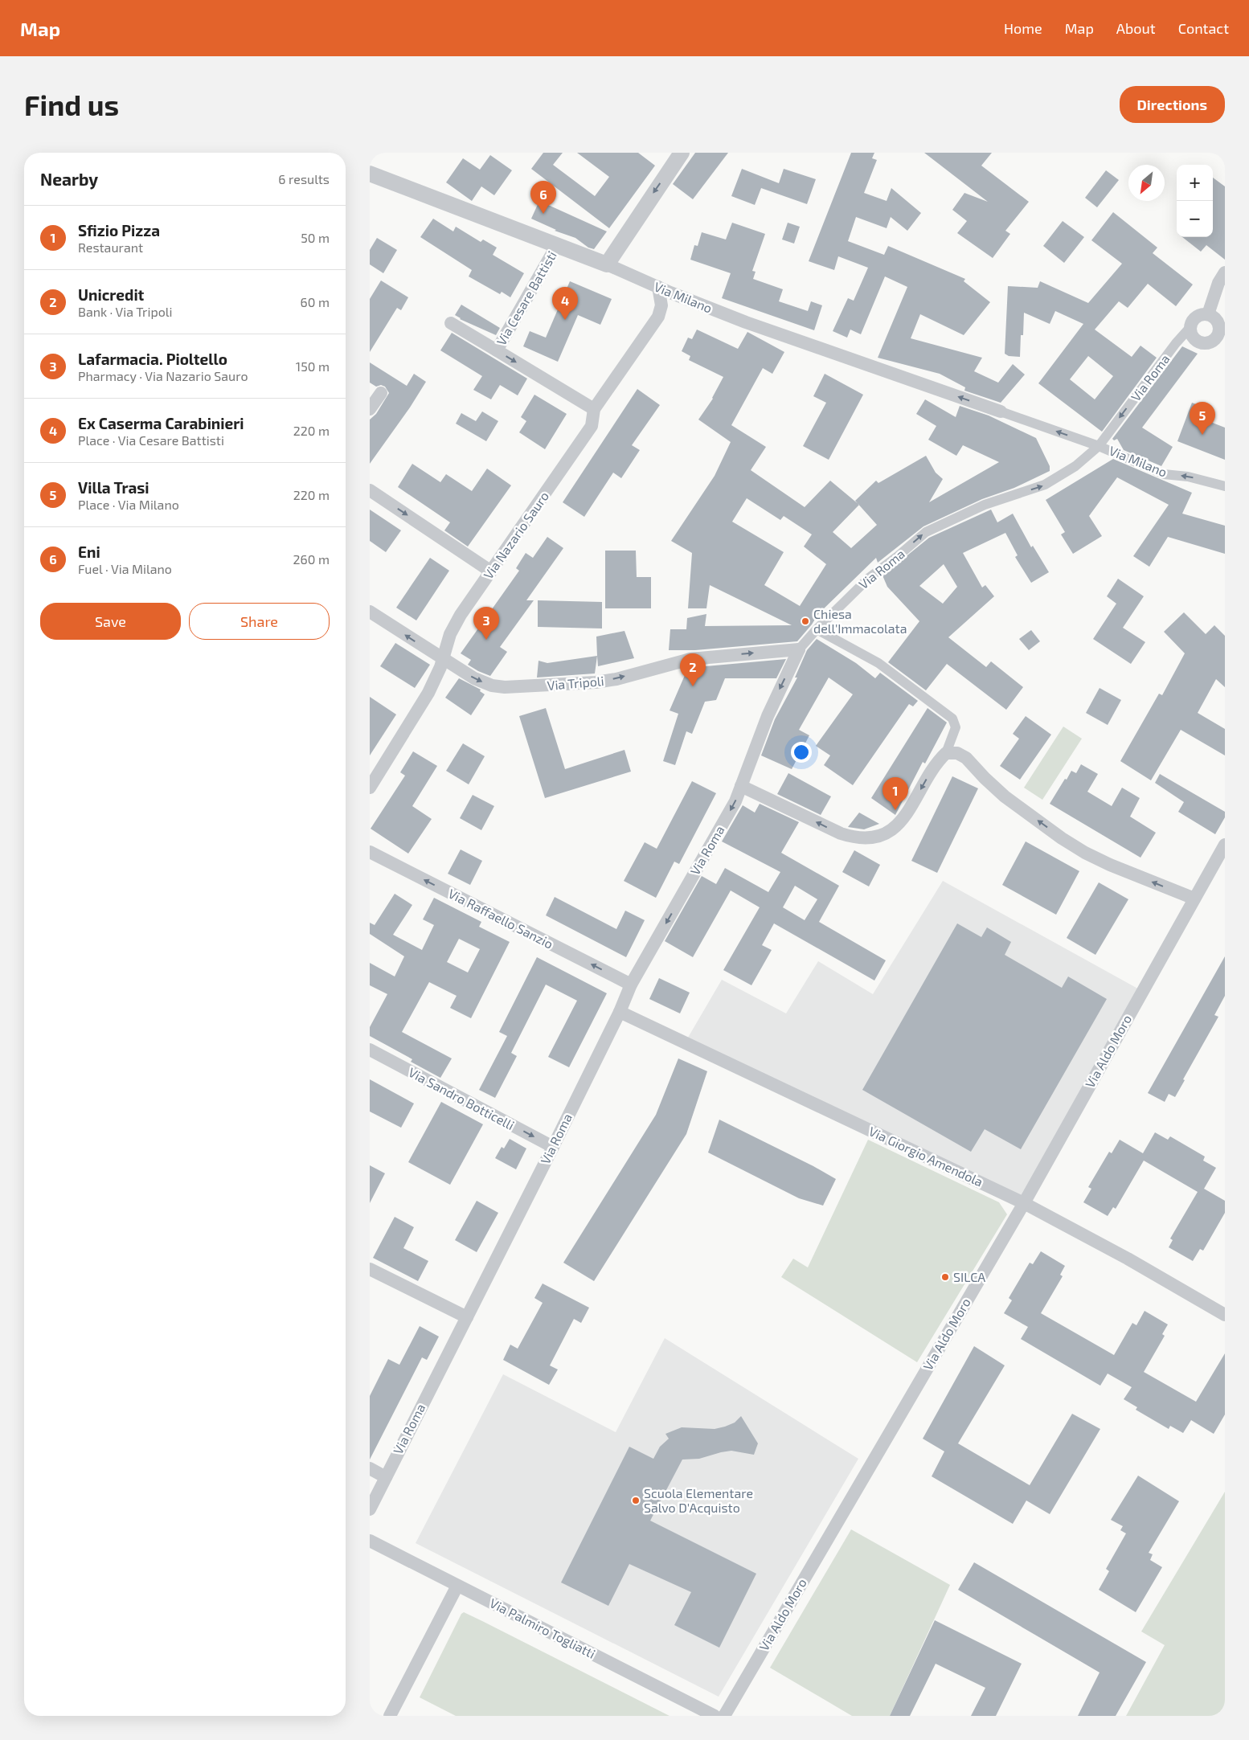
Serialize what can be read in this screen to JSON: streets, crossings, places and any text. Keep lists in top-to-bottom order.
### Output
{
  "streets": {
    "street": [
      "Via Milano",
      "Via Cesare Battisti",
      "Via Roma",
      "Via Nazario Sauro",
      "Via Tripoli",
      "Via Raffaello Sanzio",
      "Via Aldo Moro",
      "Via Sandro Botticelli",
      "Via Giorgio Amendola",
      "Via Palmiro Togliatti"
    ]
  },
  "crossings": [
    ["Via Milano", "Via Cesare Battisti"],
    ["Via Milano", "Via Roma"],
    ["Via Milano", "Via Nazario Sauro"],
    ["Via Cesare Battisti", "Via Nazario Sauro"],
    ["Via Roma", "Via Tripoli"],
    ["Via Roma", "Via Raffaello Sanzio"],
    ["Via Roma", "Via Sandro Botticelli"],
    ["Via Roma", "Via Giorgio Amendola"],
    ["Via Nazario Sauro", "Via Tripoli"],
    ["Via Aldo Moro", "Via Giorgio Amendola"]
  ],
  "one_way": [
    "Via Milano",
    "Via Cesare Battisti",
    "Via Raffaello Sanzio",
    "Via Sandro Botticelli"
  ],
  "places": ["Chiesa dell'Immacolata", "SILCA", "Scuola Elementare Salvo D'Acquisto"],
  "north": "bottom left",
  "page": {
    "header": "Map",
    "nav": [
      "Home",
      "Map",
      "About",
      "Contact"
    ],
    "buttons": [
      "Directions",
      ["Save", "Share"]
    ],
    "title": "Find us",
    "heading": ["Nearby", "6 results"],
    "map_buttons": ["+", "−"],
    "pins": [
      "6",
      "4",
      "5",
      "3",
      "2",
      "1"
    ],
    "list": [
      {
        "mark": "1",
        "name": "Sfizio Pizza",
        "note": "Restaurant",
        "value": "50 m"
      },
      {
        "mark": "2",
        "name": "Unicredit",
        "note": "Bank · Via Tripoli",
        "value": "60 m"
      },
      {
        "mark": "3",
        "name": "Lafarmacia. Pioltello",
        "note": "Pharmacy · Via Nazario Sauro",
        "value": "150 m"
      },
      {
        "mark": "4",
        "name": "Ex Caserma Carabinieri",
        "note": "Place · Via Cesare Battisti",
        "value": "220 m"
      },
      {
        "mark": "5",
        "name": "Villa Trasi",
        "note": "Place · Via Milano",
        "value": "220 m"
      },
      {
        "mark": "6",
        "name": "Eni",
        "note": "Fuel · Via Milano",
        "value": "260 m"
      }
    ]
  }
}
